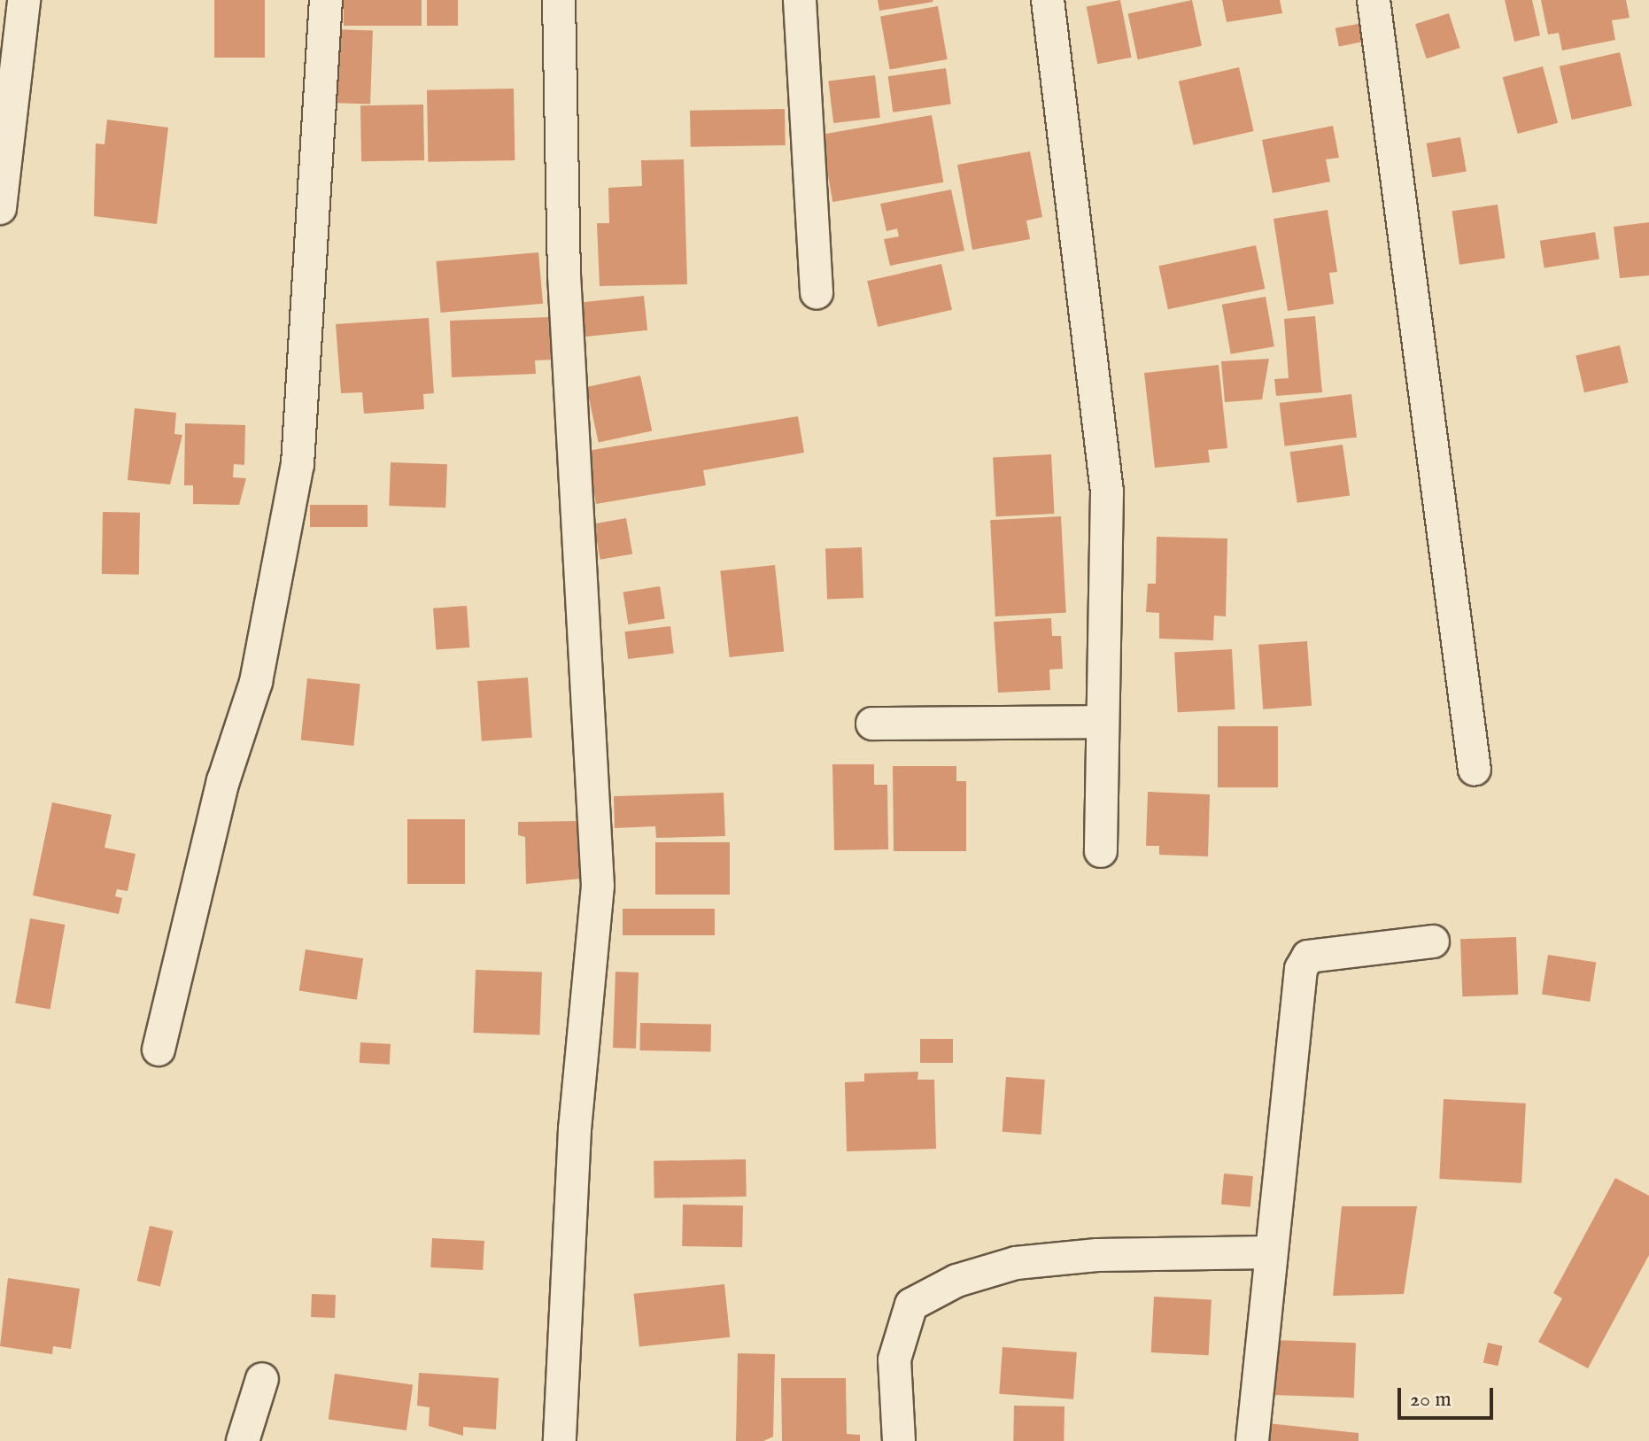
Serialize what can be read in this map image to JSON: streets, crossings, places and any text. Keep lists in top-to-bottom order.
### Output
{
  "scale_bar": "20 m"
}
